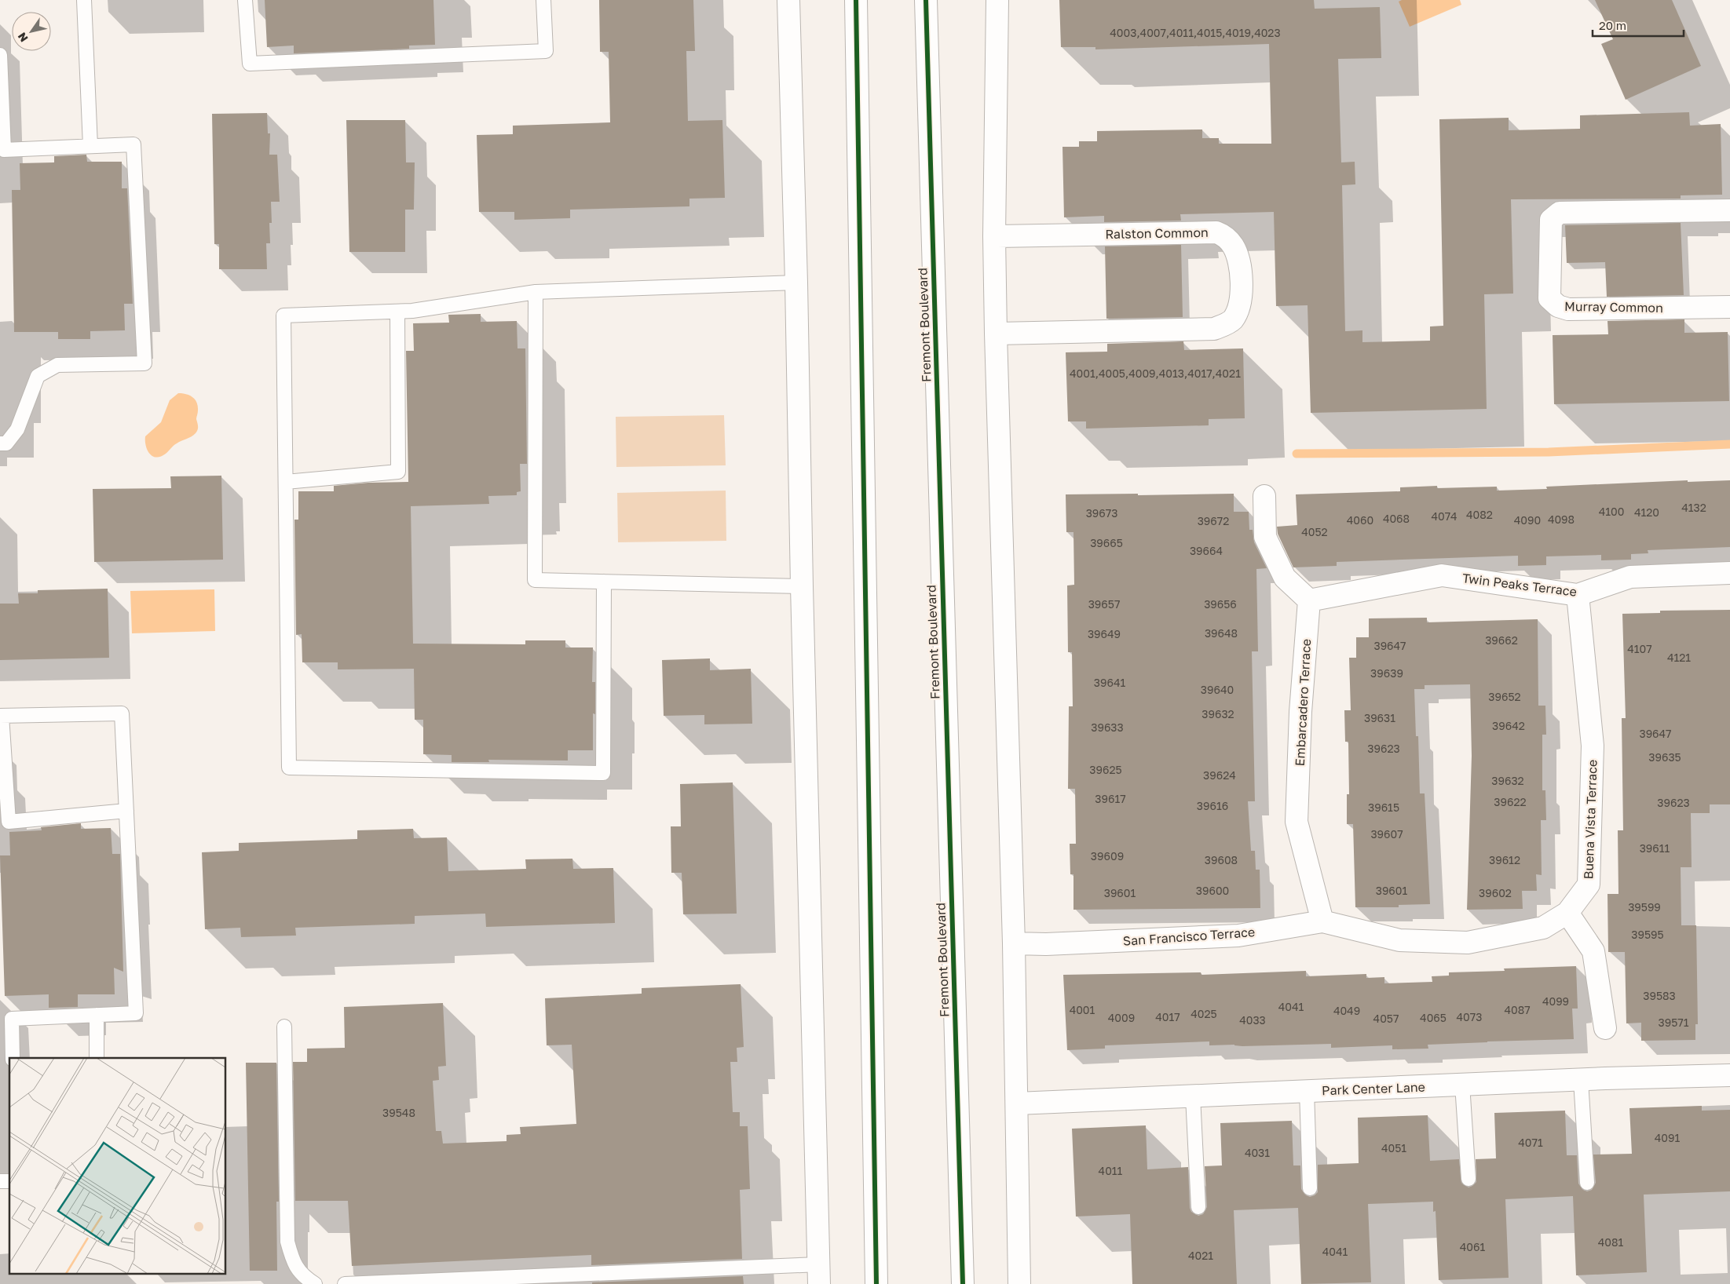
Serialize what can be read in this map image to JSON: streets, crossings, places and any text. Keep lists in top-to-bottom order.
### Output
{
  "streets": {
    "street": [
      "Ralston Common",
      "Murray Common",
      "Fremont Boulevard",
      "Twin Peaks Terrace",
      "Embarcadero Terrace",
      "Buena Vista Terrace",
      "San Francisco Terrace",
      "Park Center Lane"
    ]
  },
  "crossings": [
    ["Twin Peaks Terrace", "Embarcadero Terrace"],
    ["Twin Peaks Terrace", "Buena Vista Terrace"],
    ["Embarcadero Terrace", "San Francisco Terrace"],
    ["Buena Vista Terrace", "San Francisco Terrace"]
  ],
  "house_numbers": [
    "4003,4007,4011,4015,4019,4023",
    "4001,4005,4009,4013,4017,4021",
    "4132",
    "4100",
    "4120",
    "39673",
    "4082",
    "4074",
    "4068",
    "4098",
    "4060",
    "4090",
    "39672",
    "4052",
    "39665",
    "39664",
    "39657",
    "39656",
    "39648",
    "39649",
    "39662",
    "39647",
    "4107",
    "4121",
    "39639",
    "39641",
    "39640",
    "39652",
    "39632",
    "39631",
    "39642",
    "39633",
    "39647",
    "39623",
    "39635",
    "39625",
    "39624",
    "39632",
    "39617",
    "39622",
    "39623",
    "39616",
    "39615",
    "39607",
    "39611",
    "39609",
    "39608",
    "39612",
    "39600",
    "39601",
    "39601",
    "39602",
    "39599",
    "39595",
    "39583",
    "4099",
    "4041",
    "4001",
    "4087",
    "4049",
    "4025",
    "4017",
    "4073",
    "4009",
    "4065",
    "4057",
    "4033",
    "39571",
    "39548",
    "4091",
    "4071",
    "4051",
    "4031",
    "4011",
    "4081",
    "4061",
    "4041",
    "4021"
  ],
  "scale_bar": "20 m",
  "north": "bottom left"
}
